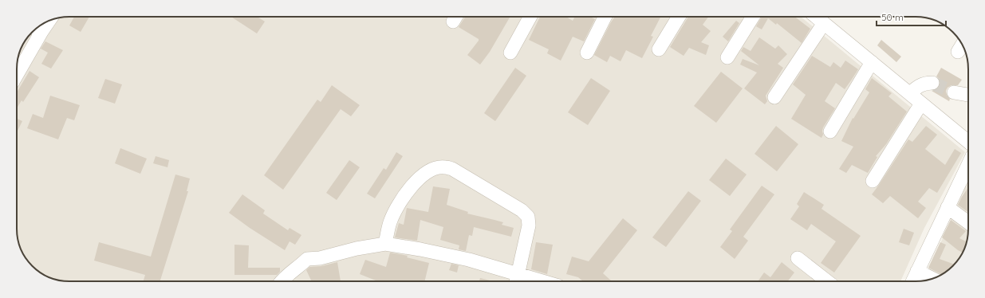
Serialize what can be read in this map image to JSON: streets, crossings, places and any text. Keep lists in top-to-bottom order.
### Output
{
  "scale_bar": "50 m"
}
